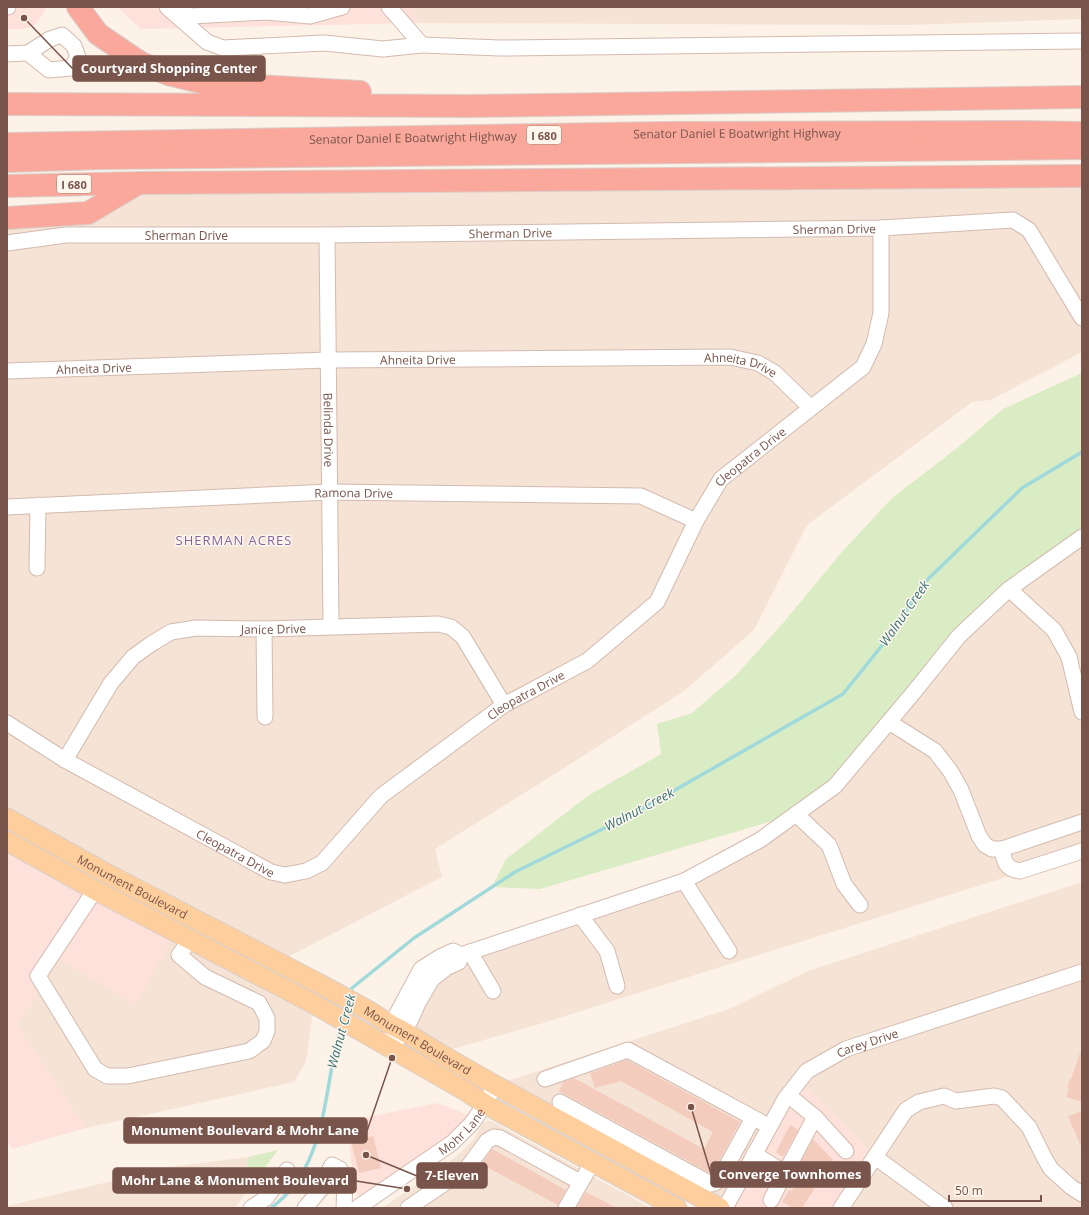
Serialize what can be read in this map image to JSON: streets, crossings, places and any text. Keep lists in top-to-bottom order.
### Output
{
  "streets": {
    "highway": ["Senator Daniel E Boatwright Highway", "I 680"],
    "main road": ["Monument Boulevard"],
    "street": [
      "Sherman Drive",
      "Ahneita Drive",
      "Belinda Drive",
      "Cleopatra Drive",
      "Ramona Drive",
      "Janice Drive",
      "Carey Drive",
      "Mohr Lane"
    ]
  },
  "crossings": [
    ["Sherman Drive", "Belinda Drive"],
    ["Sherman Drive", "Cleopatra Drive"],
    ["Ahneita Drive", "Belinda Drive"],
    ["Ahneita Drive", "Cleopatra Drive"],
    ["Belinda Drive", "Ramona Drive"],
    ["Belinda Drive", "Janice Drive"],
    ["Cleopatra Drive", "Ramona Drive"],
    ["Cleopatra Drive", "Janice Drive"],
    ["Monument Boulevard", "Mohr Lane"]
  ],
  "districts": ["SHERMAN ACRES"],
  "water": ["Walnut Creek"],
  "places": [
    "Courtyard Shopping Center",
    "Monument Boulevard & Mohr Lane",
    "Converge Townhomes",
    "7-Eleven",
    "Mohr Lane & Monument Boulevard"
  ],
  "scale_bar": "50 m"
}
